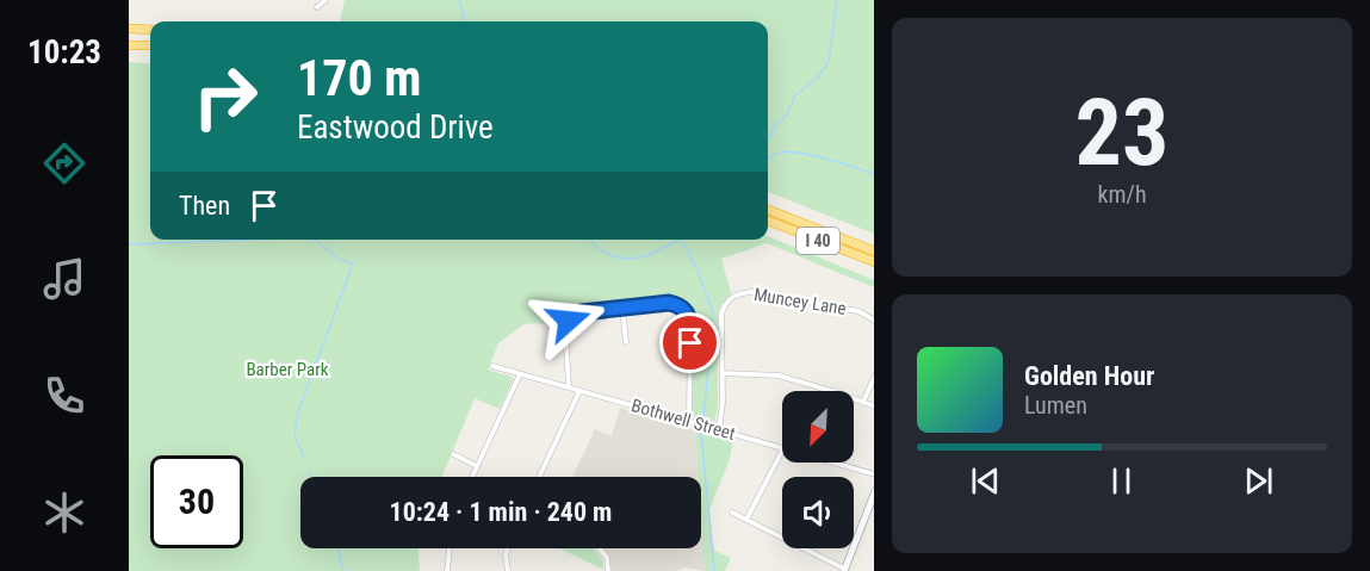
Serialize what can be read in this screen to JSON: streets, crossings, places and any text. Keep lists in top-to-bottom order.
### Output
{
  "streets": {
    "highway": ["I 40"],
    "street": ["Muncey Lane", "Bothwell Street"]
  },
  "crossings": [
    ["Muncey Lane", "Bothwell Street"]
  ],
  "parks": ["Barber Park"],
  "north": "bottom left",
  "page": {
    "tabs": "10:23",
    "tile": ["23", "km/h"],
    "turn": ["170 m", "Eastwood Drive"],
    "then": "Then",
    "song": ["Golden Hour", "Lumen"],
    "limit": "30",
    "trip": "10:24 · 1 min · 240 m"
  }
}
